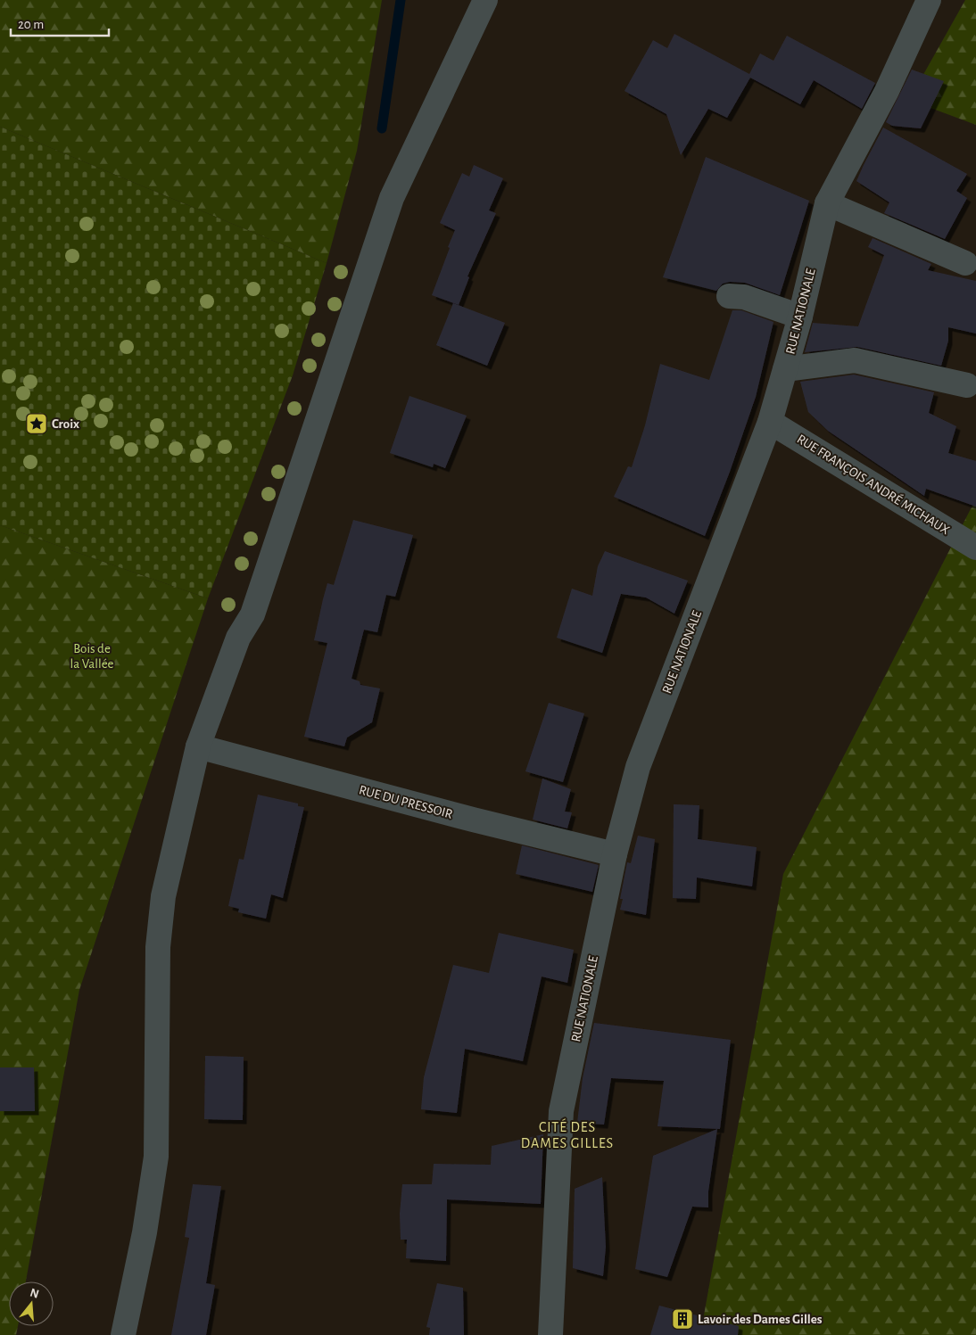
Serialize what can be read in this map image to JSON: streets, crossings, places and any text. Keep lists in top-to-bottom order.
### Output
{
  "streets": {
    "street": ["RUE NATIONALE", "RUE FRANÇOIS ANDRÉ MICHAUX", "RUE DU PRESSOIR"]
  },
  "crossings": [
    ["RUE NATIONALE", "RUE FRANÇOIS ANDRÉ MICHAUX"],
    ["RUE NATIONALE", "RUE DU PRESSOIR"]
  ],
  "districts": ["CITÉ DES DAMES GILLES"],
  "parks": ["Bois de la Vallée"],
  "places": {
    "place": ["Croix"],
    "building": ["Lavoir des Dames Gilles"]
  },
  "scale_bar": "20 m",
  "north": "top"
}
